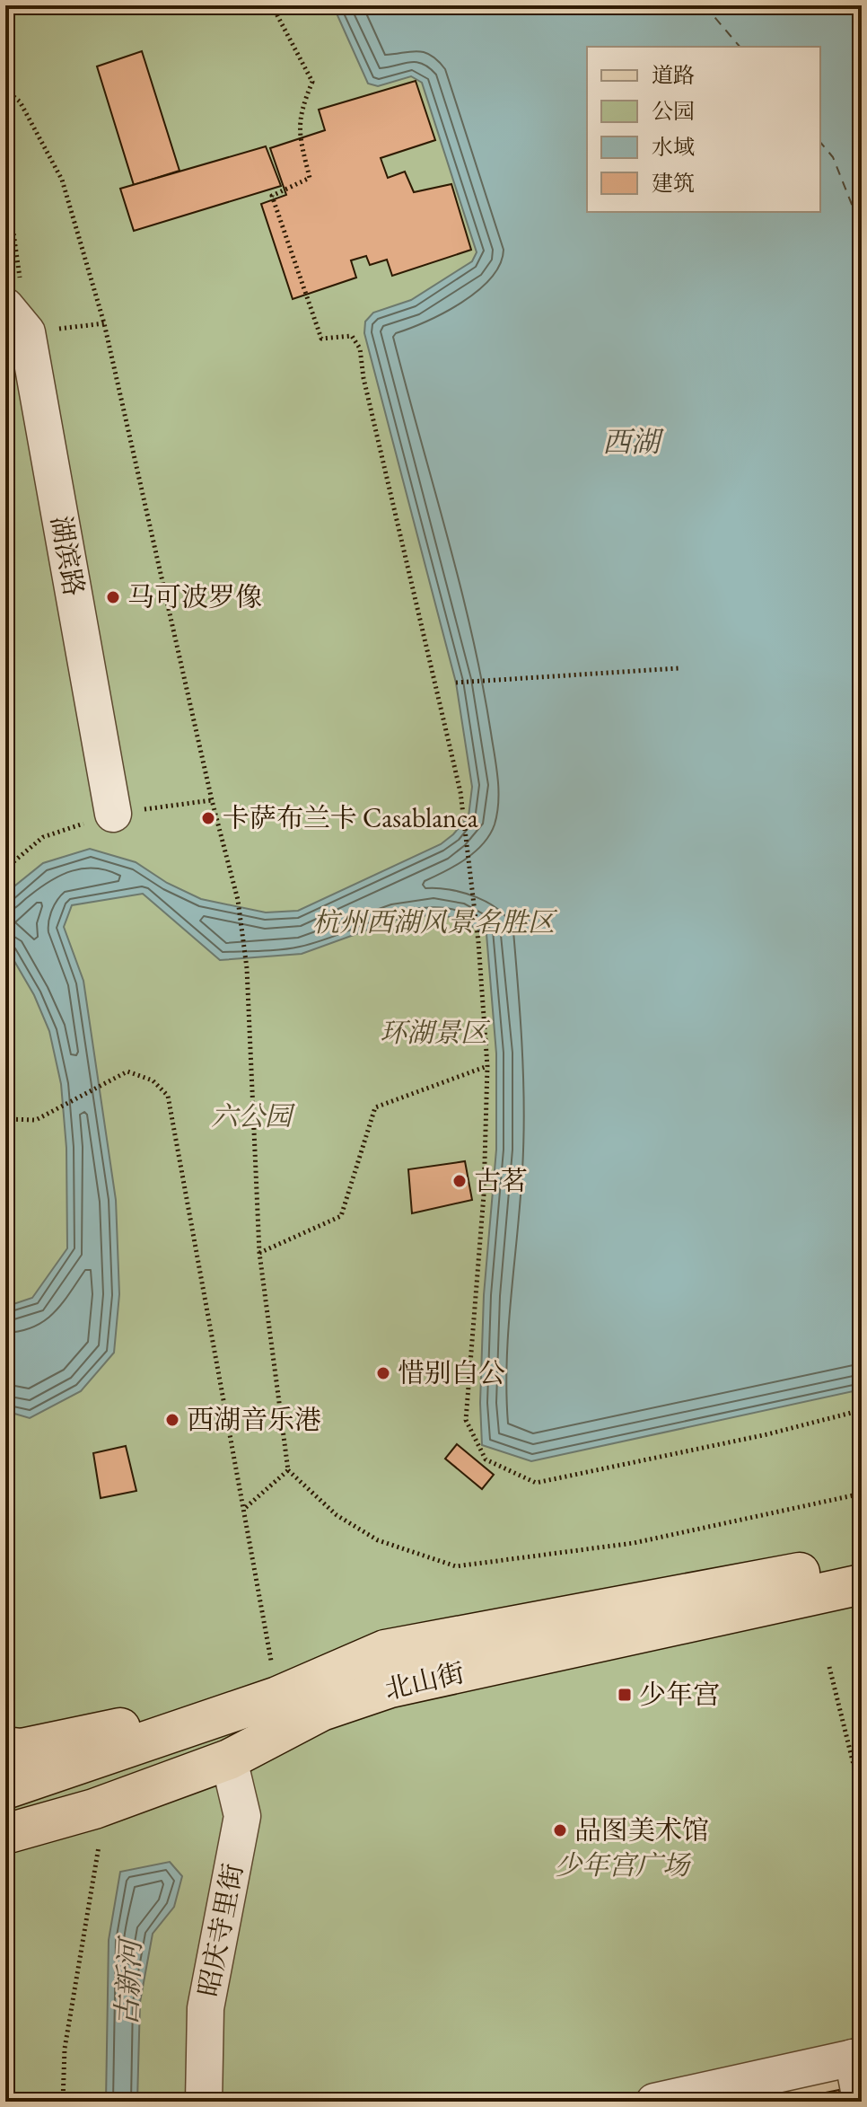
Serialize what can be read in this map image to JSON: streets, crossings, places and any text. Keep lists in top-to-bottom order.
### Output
{
  "streets": {
    "main road": ["北山街"],
    "street": ["湖滨路", "昭庆寺里街"]
  },
  "crossings": [
    ["北山街", "昭庆寺里街"]
  ],
  "water": ["西湖", "古新河"],
  "parks": [
    "杭州西湖风景名胜区",
    "环湖景区",
    "六公园",
    "少年宫广场"
  ],
  "places": {
    "other": [
      "马可波罗像",
      "卡萨布兰卡 Casablanca",
      "古茗",
      "惜别白公",
      "西湖音乐港",
      "品图美术馆"
    ],
    "transit": ["少年宫"]
  },
  "legend": [
    "道路",
    "公园",
    "水域",
    "建筑"
  ]
}
